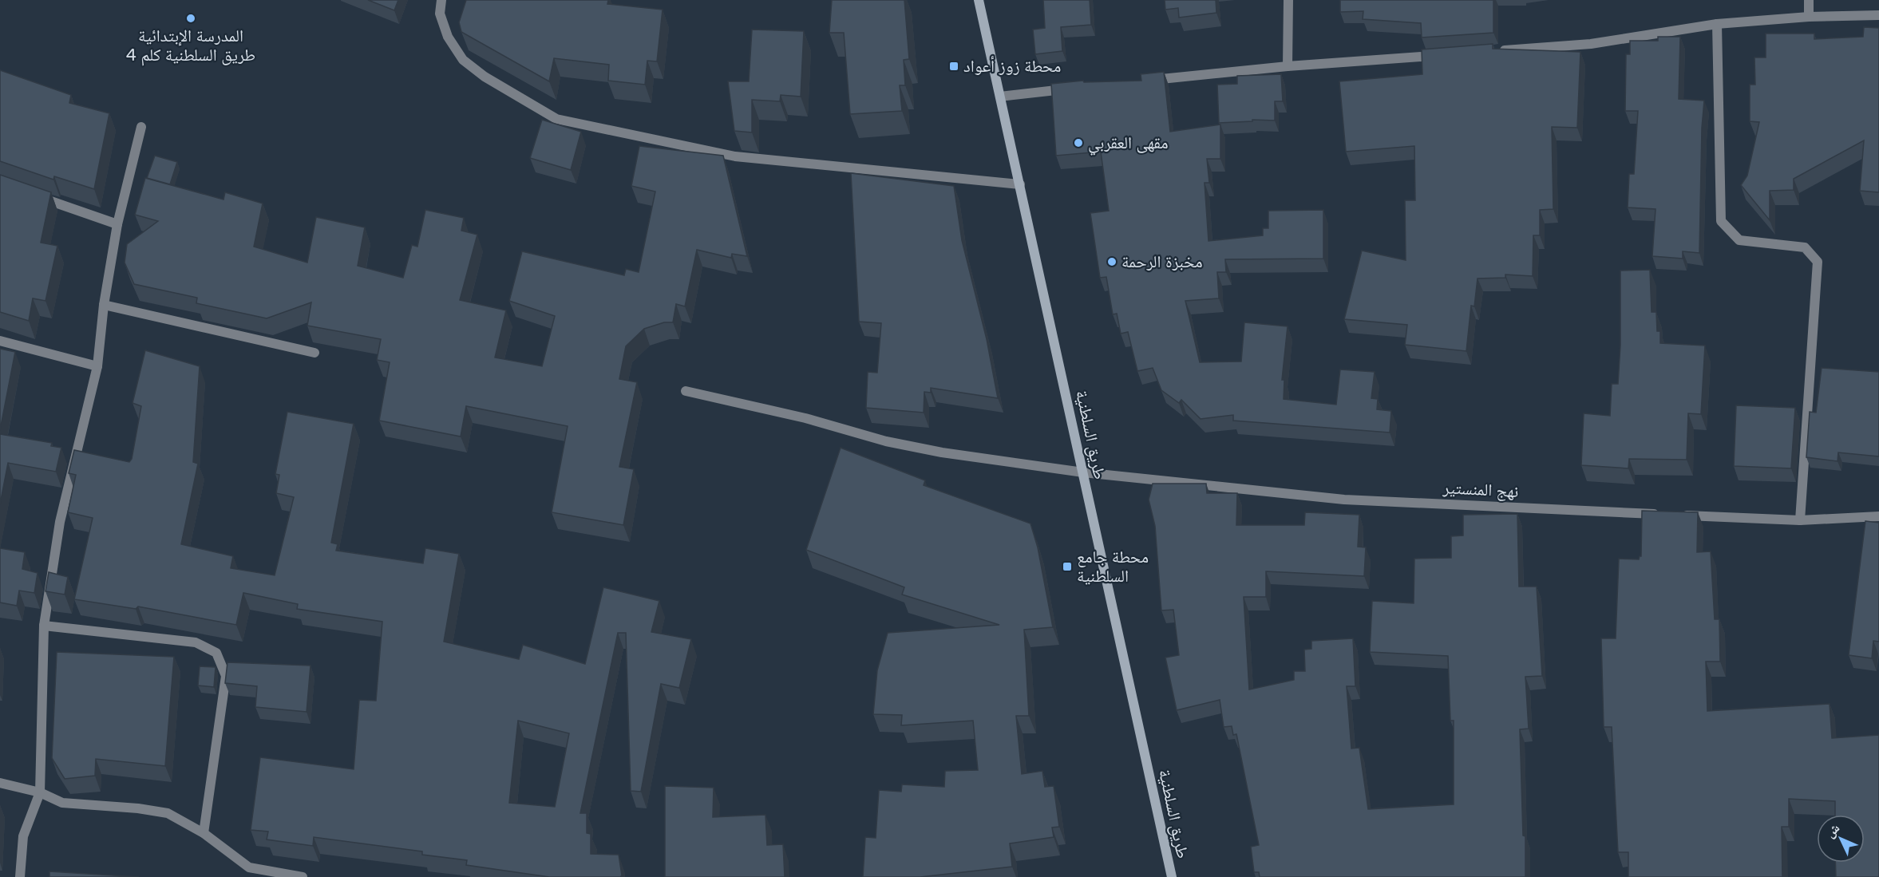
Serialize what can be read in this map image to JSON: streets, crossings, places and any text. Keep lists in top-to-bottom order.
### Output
{
  "streets": {
    "main road": ["طريق السلطنية"],
    "street": ["نهج المنستير"]
  },
  "crossings": [
    ["طريق السلطنية", "نهج المنستير"]
  ],
  "places": {
    "other": ["المدرسة الإبتدائية طريق السلطنية كلم 4", "مقهى العقربي", "مخبزة الرحمة"],
    "transit": ["محطة زوز أعواد", "محطة جامع السلطنية"]
  },
  "north": "top left"
}
